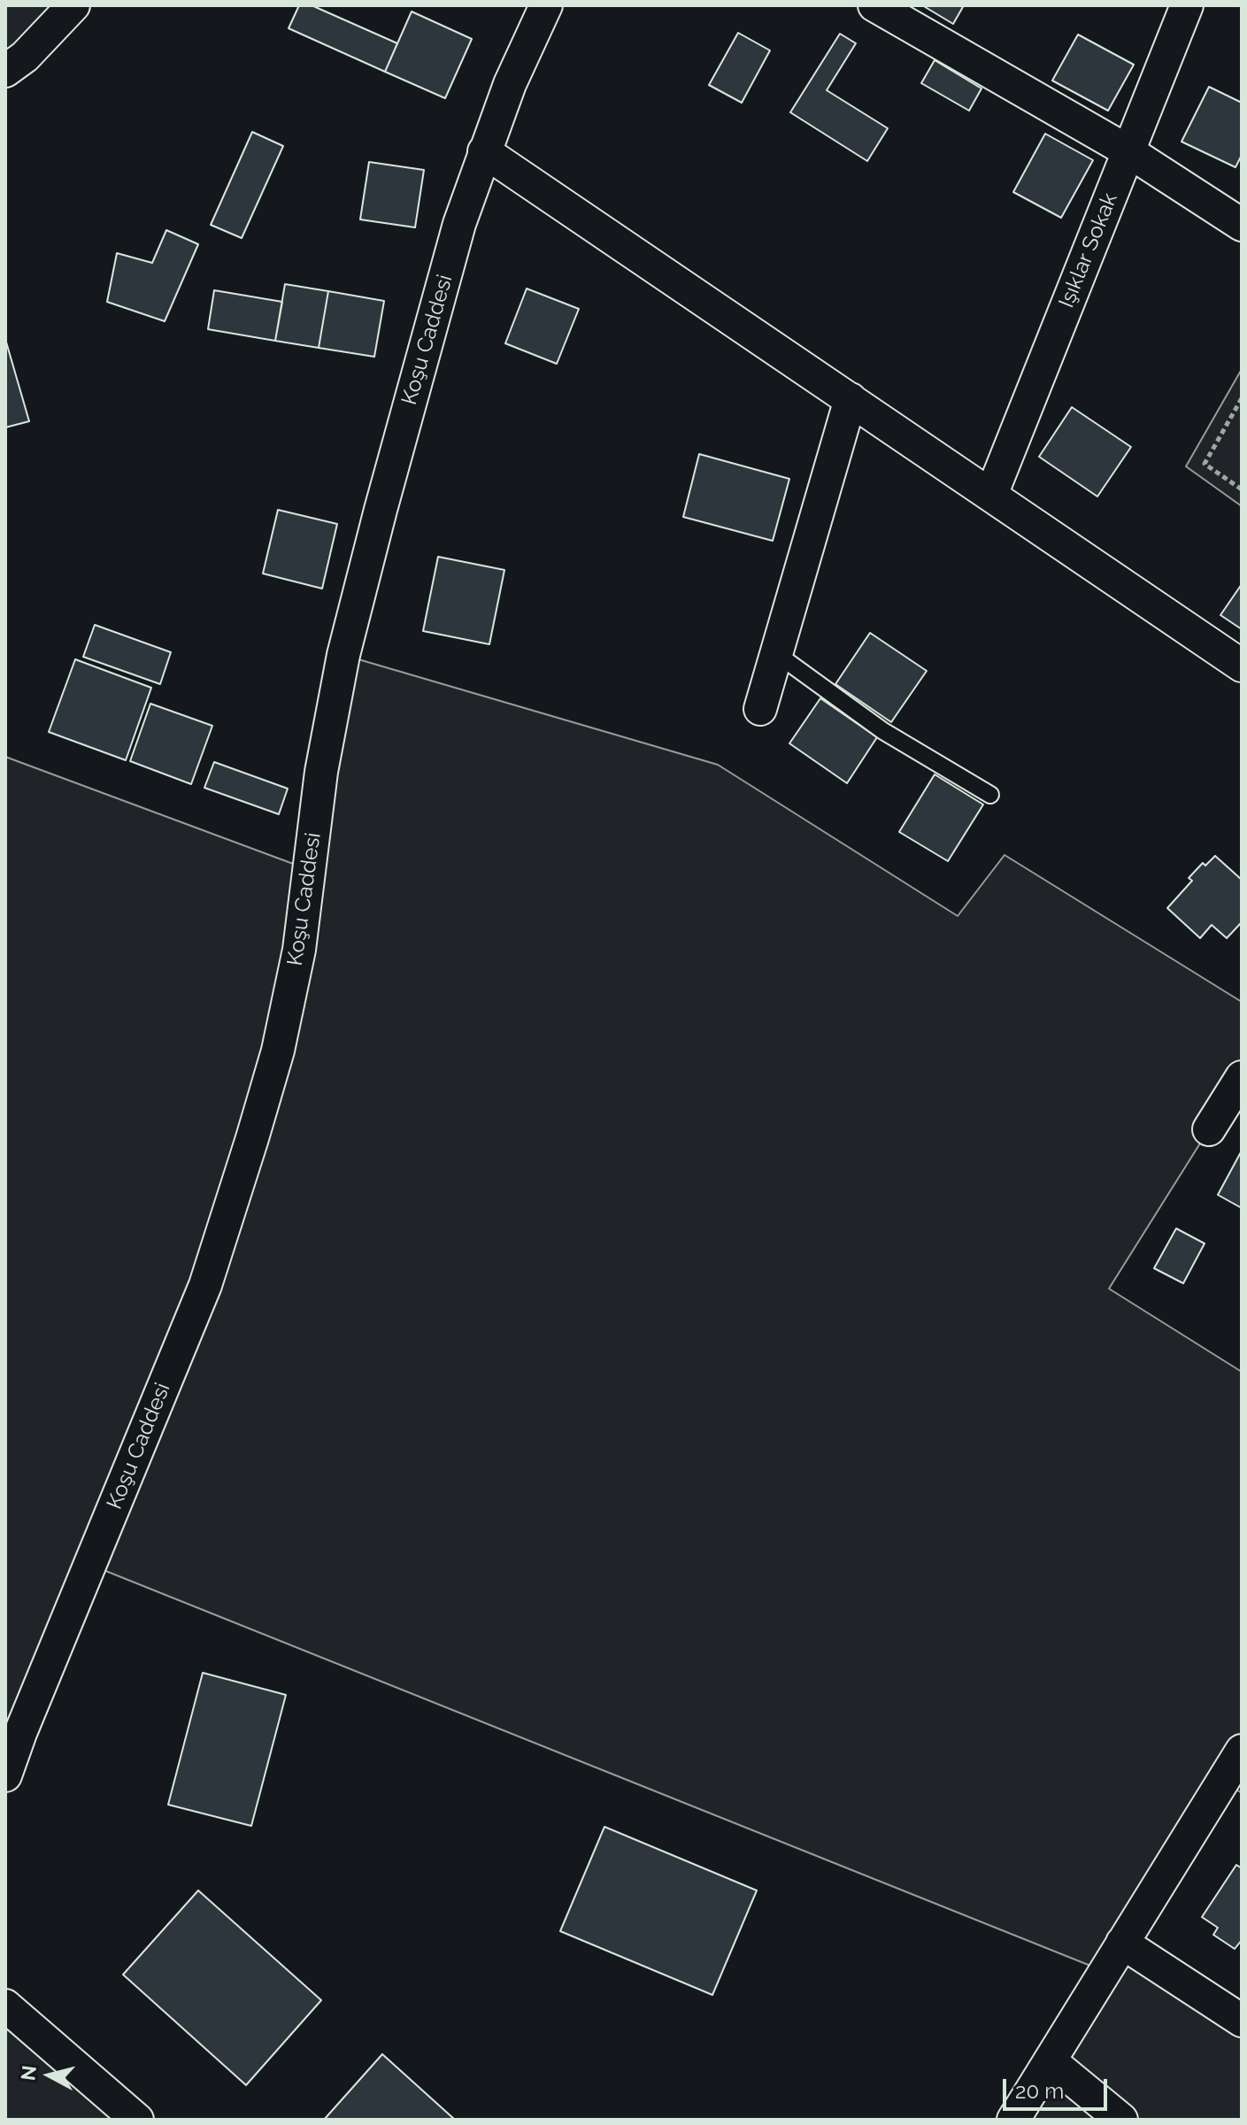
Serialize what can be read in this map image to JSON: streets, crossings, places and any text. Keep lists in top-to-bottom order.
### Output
{
  "streets": {
    "street": ["Işıklar Sokak", "Koşu Caddesi"]
  },
  "scale_bar": "20 m",
  "north": "left"
}
